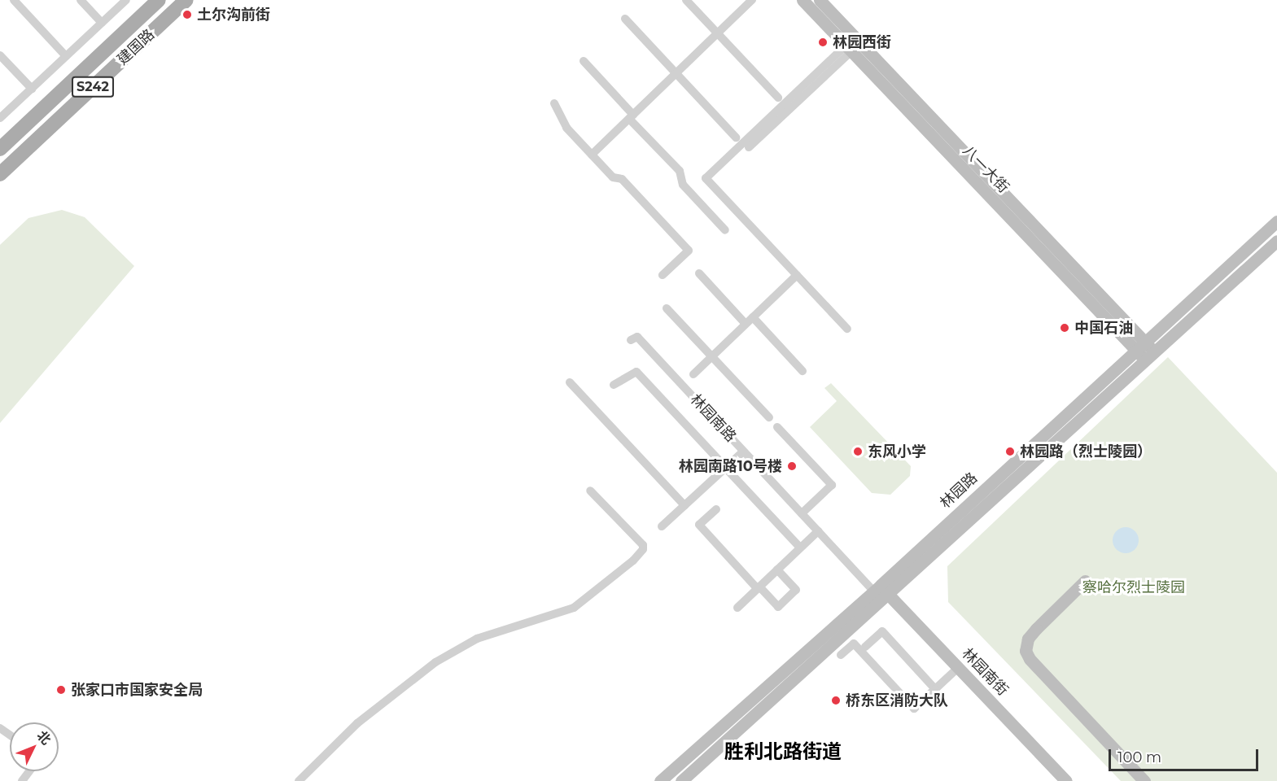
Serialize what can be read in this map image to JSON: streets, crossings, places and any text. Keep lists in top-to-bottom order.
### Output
{
  "streets": {
    "main road": [
      "建国路",
      "S242",
      "八一大街",
      "林园路",
      "林园南街"
    ],
    "street": ["林园南路"]
  },
  "crossings": [
    ["八一大街", "林园路"],
    ["林园南路", "林园路"],
    ["林园南路", "林园南街"],
    ["林园路", "林园南街"]
  ],
  "districts": ["胜利北路街道"],
  "parks": ["察哈尔烈士陵园"],
  "places": [
    "土尔沟前街",
    "林园西街",
    "中国石油",
    "东风小学",
    "林园路（烈士陵园）",
    "林园南路10号楼",
    "张家口市国家安全局",
    "桥东区消防大队"
  ],
  "scale_bar": "100 m",
  "north": "top right"
}
